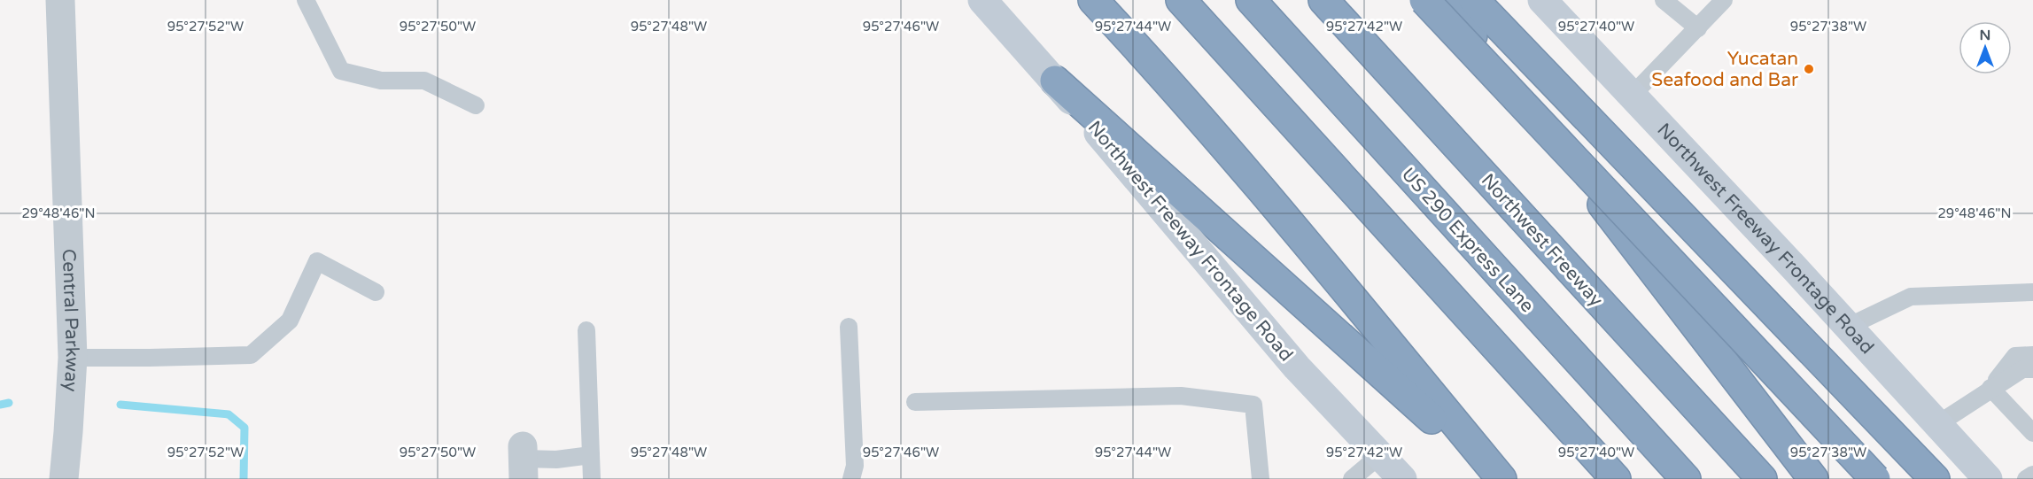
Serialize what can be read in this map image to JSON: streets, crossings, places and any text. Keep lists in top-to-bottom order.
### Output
{
  "streets": {
    "highway": ["US 290 Express Lane", "Northwest Freeway"],
    "main road": ["Northwest Freeway Frontage Road"],
    "street": ["Central Parkway"]
  },
  "places": ["Yucatan Seafood and Bar"],
  "north": "top",
  "coordinates": [
    "95°27'52\"W",
    "95°27'50\"W",
    "95°27'48\"W",
    "95°27'46\"W",
    "95°27'44\"W",
    "95°27'42\"W",
    "95°27'40\"W",
    "95°27'38\"W",
    "29°48'46\"N"
  ]
}
